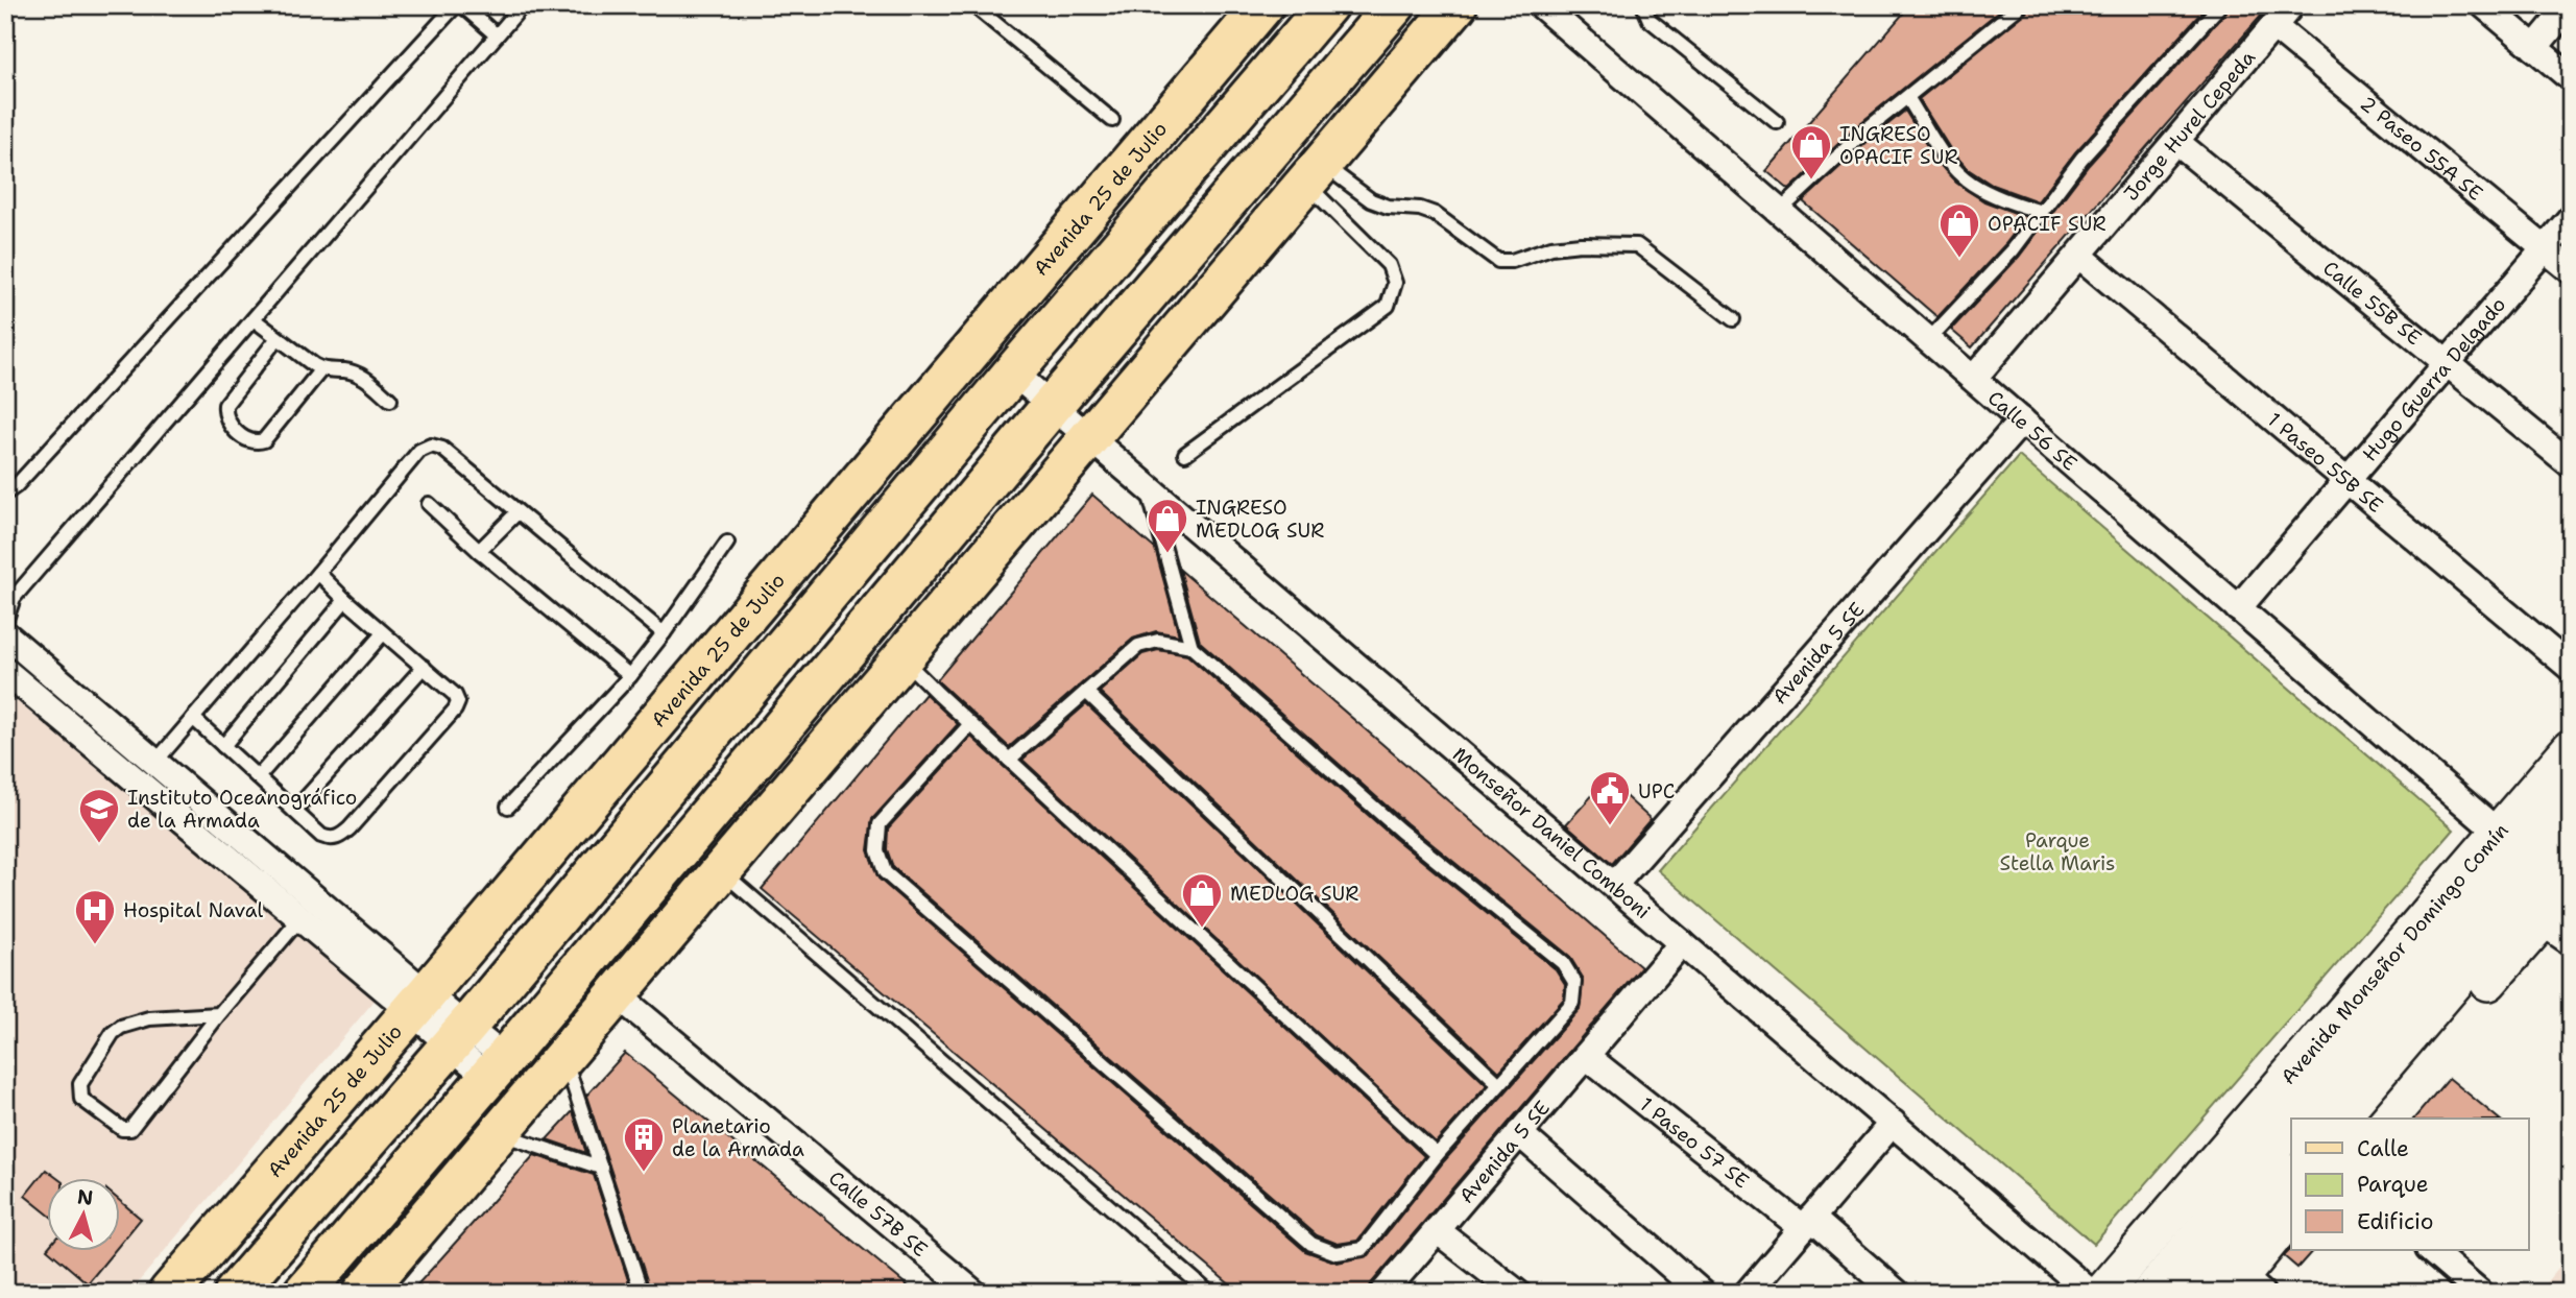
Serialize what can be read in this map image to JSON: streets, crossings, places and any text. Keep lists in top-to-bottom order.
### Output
{
  "streets": {
    "main road": ["Avenida 25 de Julio", "Avenida Monseñor Domingo Comín"],
    "street": [
      "Jorge Hurel Cepeda",
      "2 Paseo 55A SE",
      "Calle 55B SE",
      "Hugo Guerra Delgado",
      "Calle 56 SE",
      "1 Paseo 55B SE",
      "Avenida 5 SE",
      "Monseñor Daniel Comboni",
      "1 Paseo 57 SE",
      "Calle 57B SE"
    ]
  },
  "crossings": [
    ["Jorge Hurel Cepeda", "2 Paseo 55A SE"],
    ["Jorge Hurel Cepeda", "Calle 55B SE"],
    ["Jorge Hurel Cepeda", "Calle 56 SE"],
    ["Jorge Hurel Cepeda", "1 Paseo 55B SE"],
    ["2 Paseo 55A SE", "Hugo Guerra Delgado"],
    ["Calle 55B SE", "Hugo Guerra Delgado"],
    ["Hugo Guerra Delgado", "Calle 56 SE"],
    ["Hugo Guerra Delgado", "1 Paseo 55B SE"],
    ["Calle 56 SE", "Avenida 5 SE"],
    ["Calle 56 SE", "Avenida Monseñor Domingo Comín"],
    ["Avenida 5 SE", "Monseñor Daniel Comboni"],
    ["Avenida 5 SE", "1 Paseo 57 SE"]
  ],
  "parks": ["Parque Stella Maris"],
  "places": {
    "shop": [
      "INGRESO OPACIF SUR",
      "OPACIF SUR",
      "INGRESO MEDLOG SUR",
      "MEDLOG SUR"
    ],
    "public building": ["UPC"],
    "school or university": ["Instituto Oceanográfico de la Armada"],
    "hospital": ["Hospital Naval"],
    "building": ["Planetario de la Armada"]
  },
  "legend": ["Calle", "Parque", "Edificio"],
  "north": "top"
}
